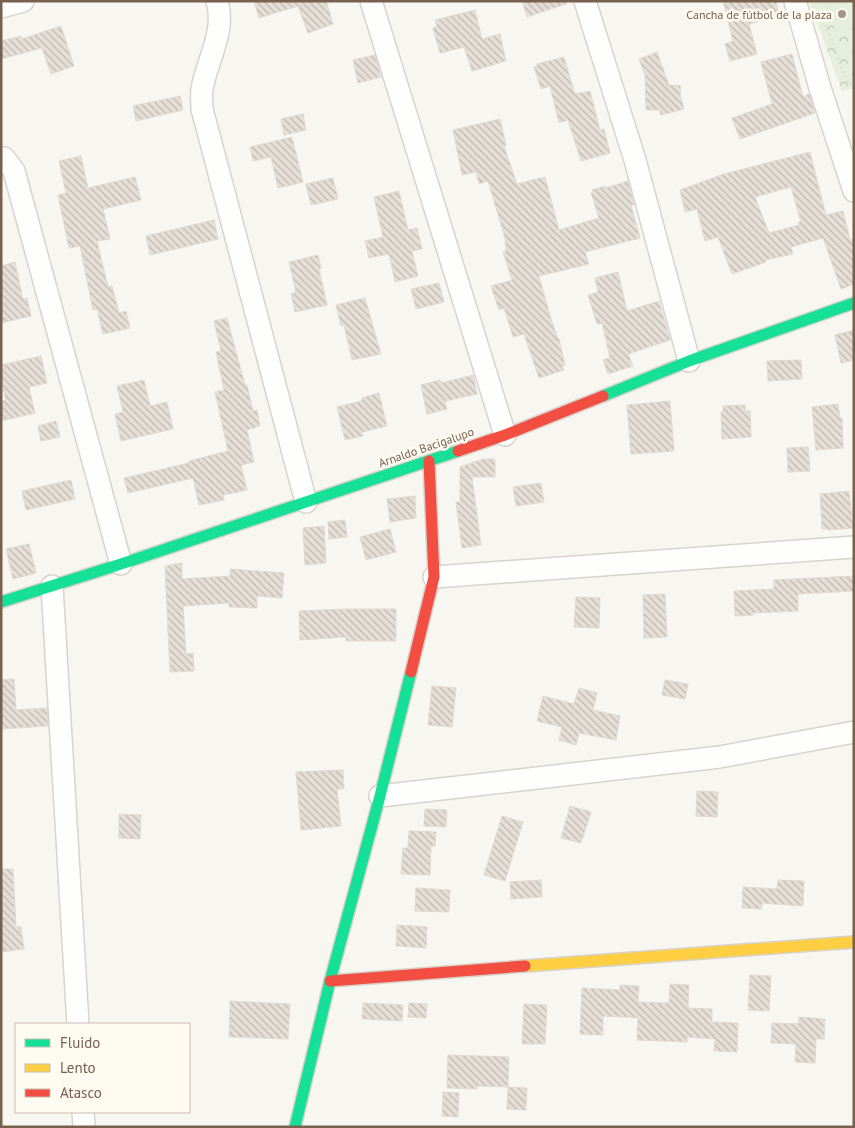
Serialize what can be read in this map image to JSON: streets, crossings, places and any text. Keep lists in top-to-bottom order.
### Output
{
  "streets": {
    "street": ["Arnaldo Bacigalupo"]
  },
  "places": ["Cancha de fútbol de la plaza"],
  "legend": ["Fluido", "Lento", "Atasco"]
}
